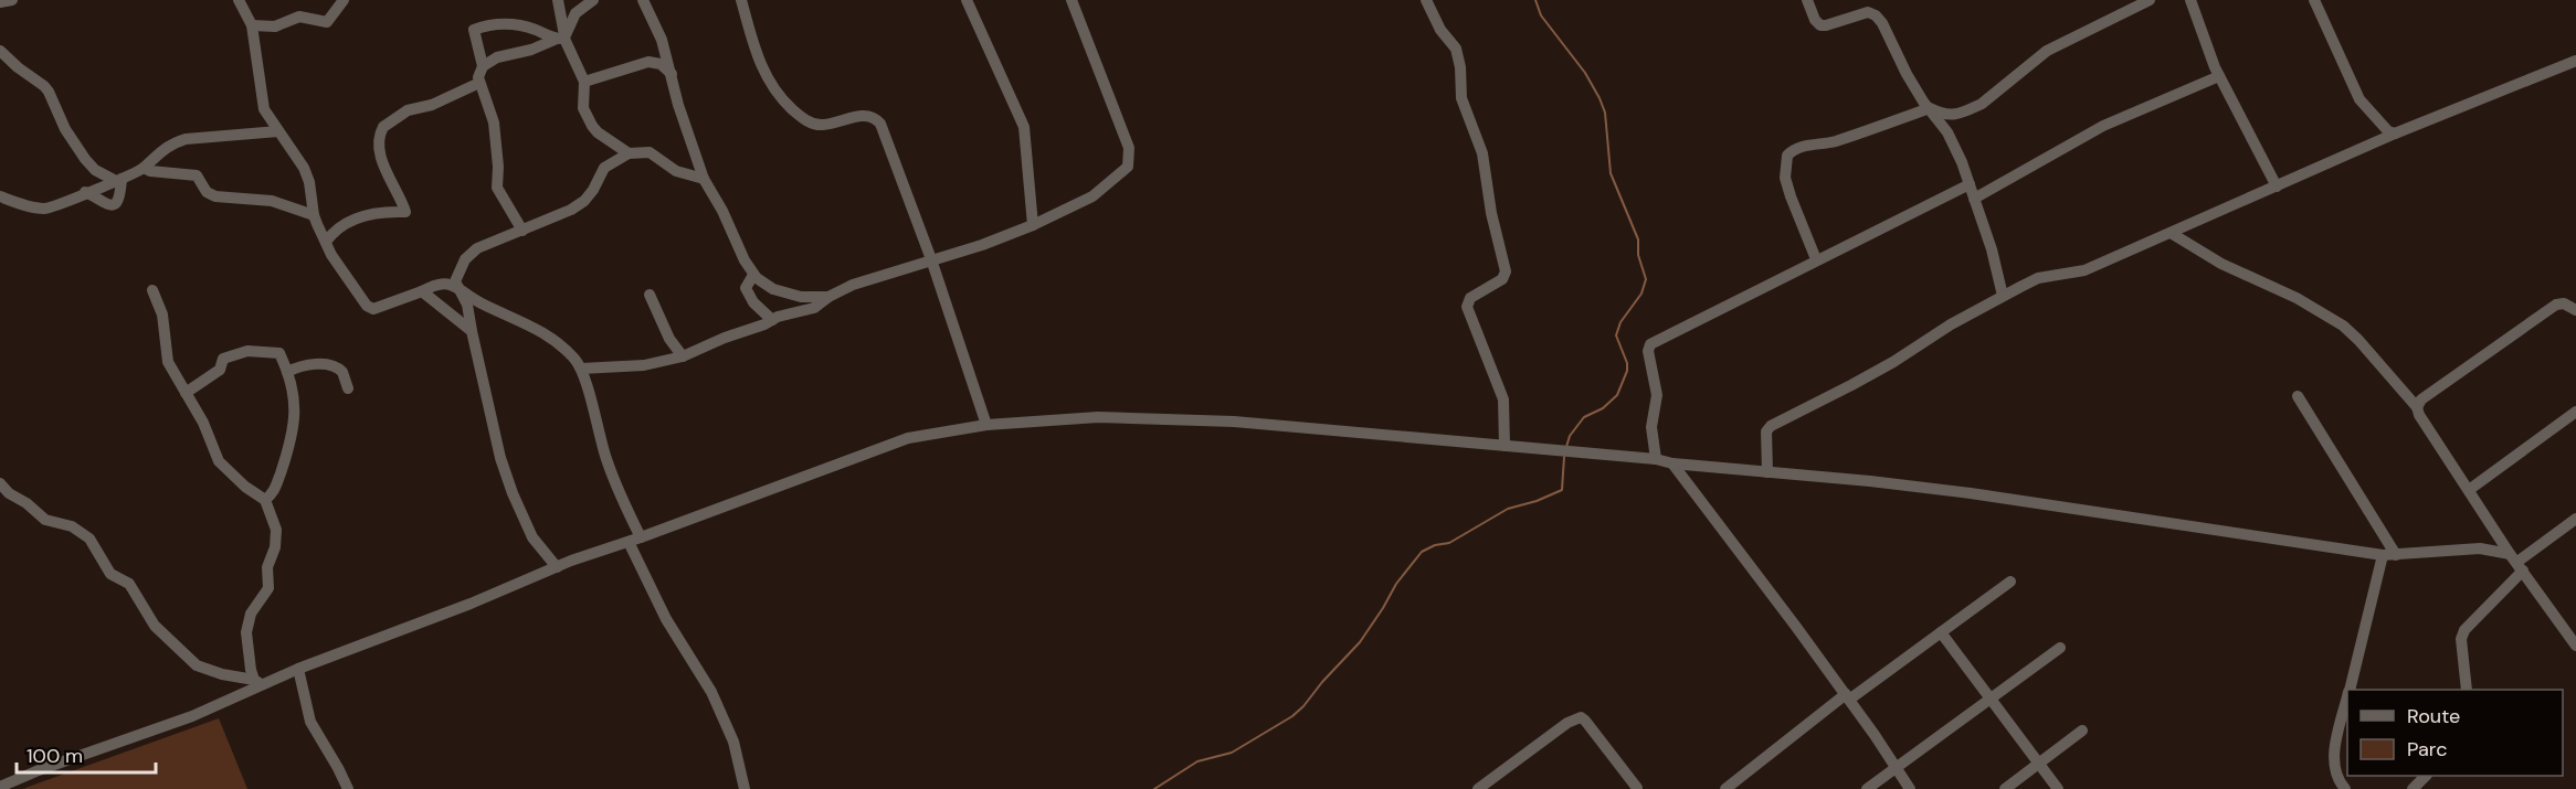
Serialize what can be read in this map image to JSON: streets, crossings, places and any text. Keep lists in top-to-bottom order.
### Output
{
  "legend": ["Route", "Parc"],
  "scale_bar": "100 m"
}
